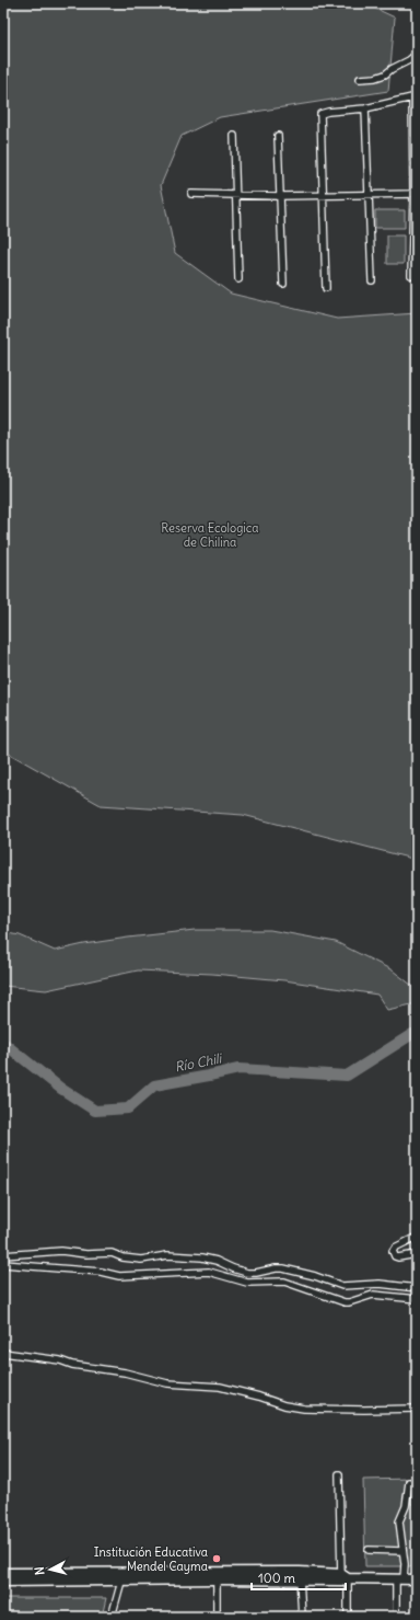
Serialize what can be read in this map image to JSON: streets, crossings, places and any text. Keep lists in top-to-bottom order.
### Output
{
  "water": ["Río Chili"],
  "parks": ["Reserva Ecologica de Chilina"],
  "places": ["Institución Educativa Mendel Cayma"],
  "scale_bar": "100 m",
  "north": "left"
}
